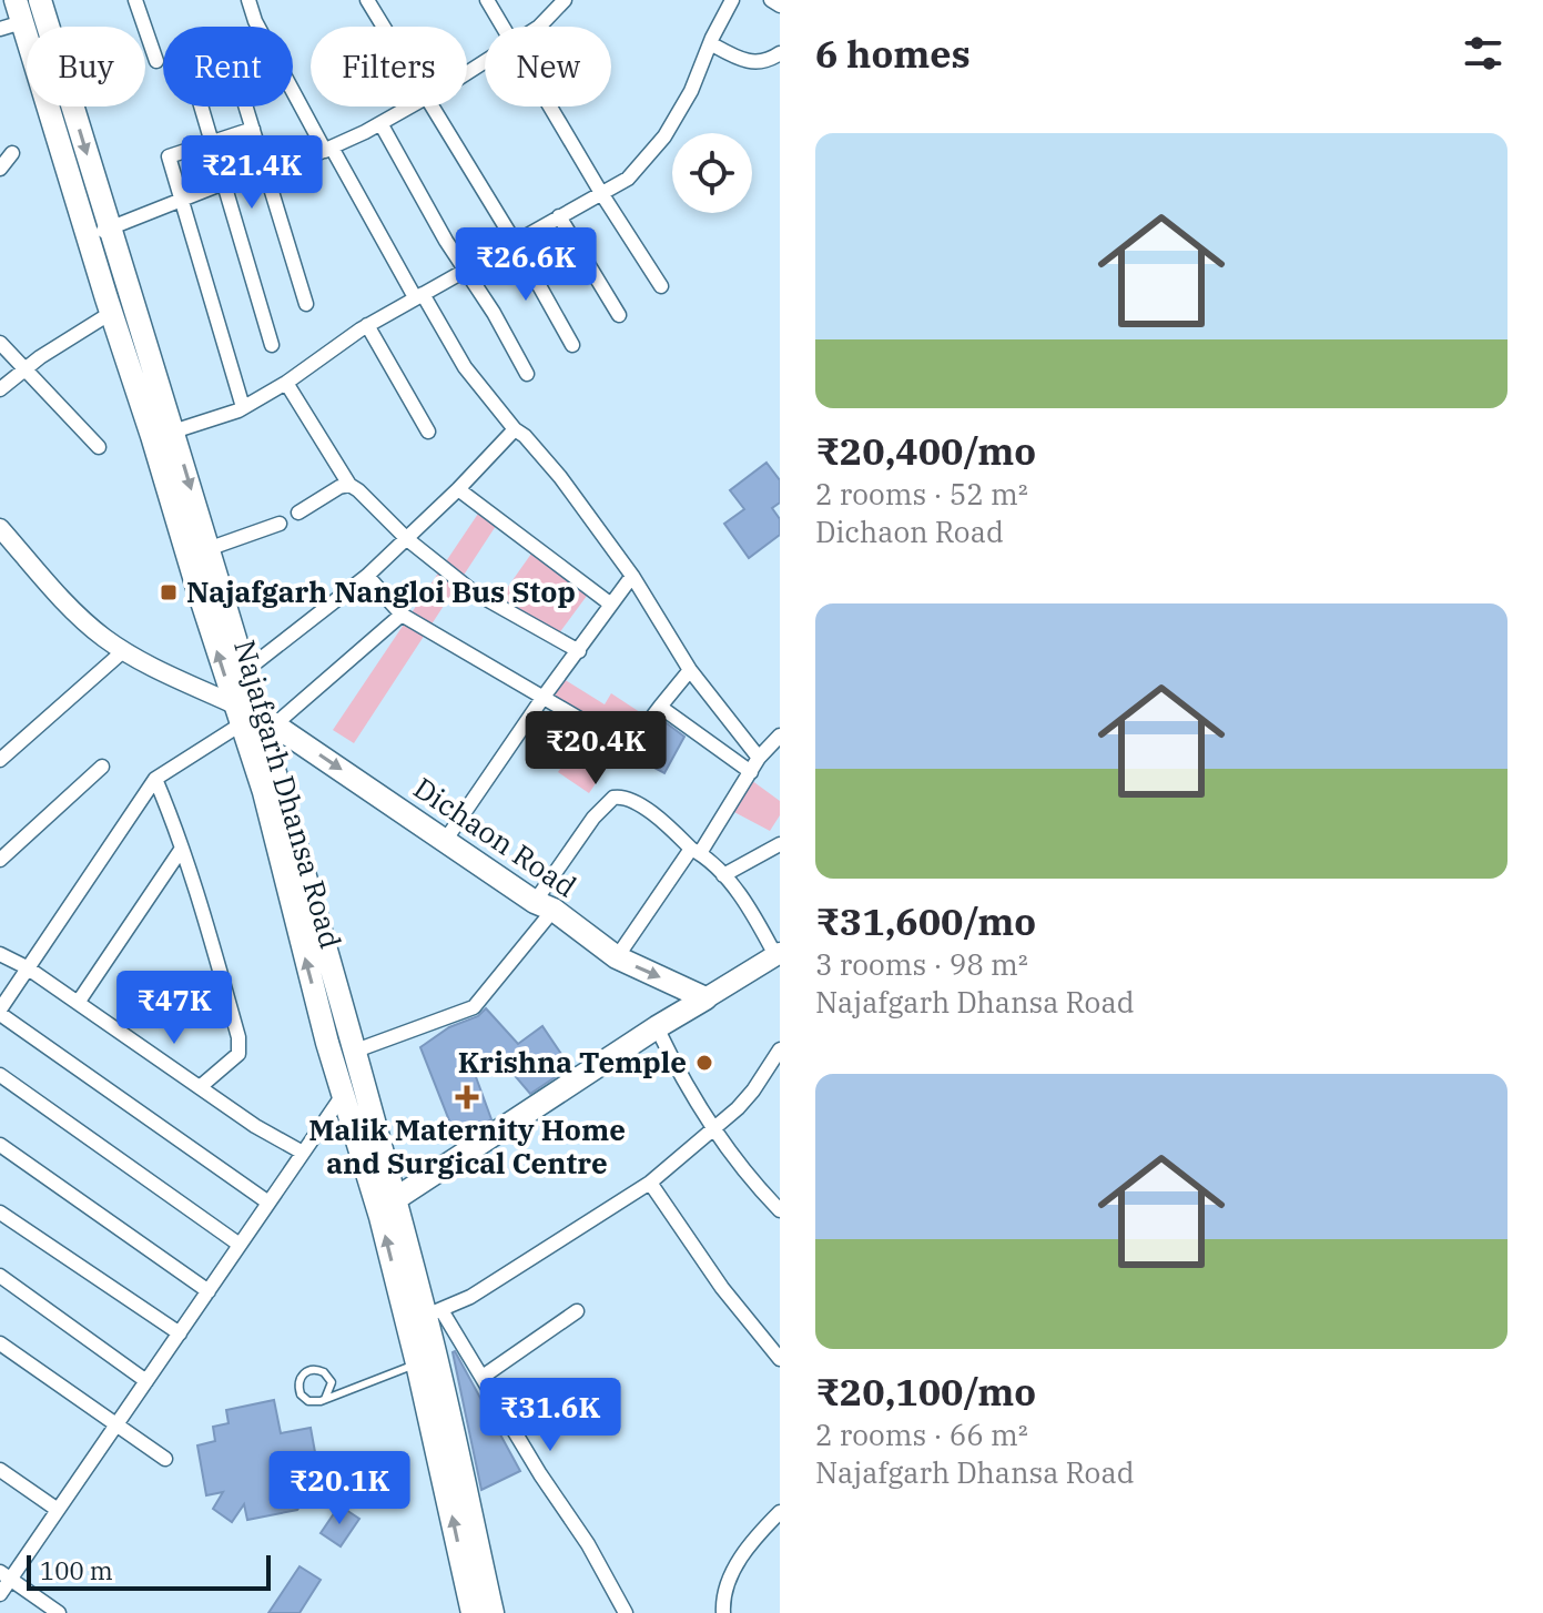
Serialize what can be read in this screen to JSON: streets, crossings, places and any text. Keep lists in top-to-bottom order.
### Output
{
  "streets": {
    "main road": ["Najafgarh Dhansa Road", "Dichaon Road"]
  },
  "crossings": [
    ["Najafgarh Dhansa Road", "Dichaon Road"]
  ],
  "places": {
    "transit": ["Najafgarh Nangloi Bus Stop"],
    "other": ["Krishna Temple"],
    "health": ["Malik Maternity Home and Surgical Centre"]
  },
  "scale_bar": "100 m",
  "page": {
    "heading": "6 homes",
    "chip": [
      "Buy",
      "Rent",
      "Filters",
      "New"
    ],
    "list": [
      {
        "name": "₹20,400/mo",
        "note": "2 rooms · 52 m² · Dichaon Road"
      },
      {
        "name": "₹31,600/mo",
        "note": "3 rooms · 98 m² · Najafgarh Dhansa Road"
      },
      {
        "name": "₹20,100/mo",
        "note": "2 rooms · 66 m² · Najafgarh Dhansa Road"
      }
    ],
    "price": [
      "₹21.4K",
      "₹26.6K",
      "₹20.4K",
      "₹47K",
      "₹31.6K",
      "₹20.1K"
    ],
    "scale": "100 m"
  }
}
